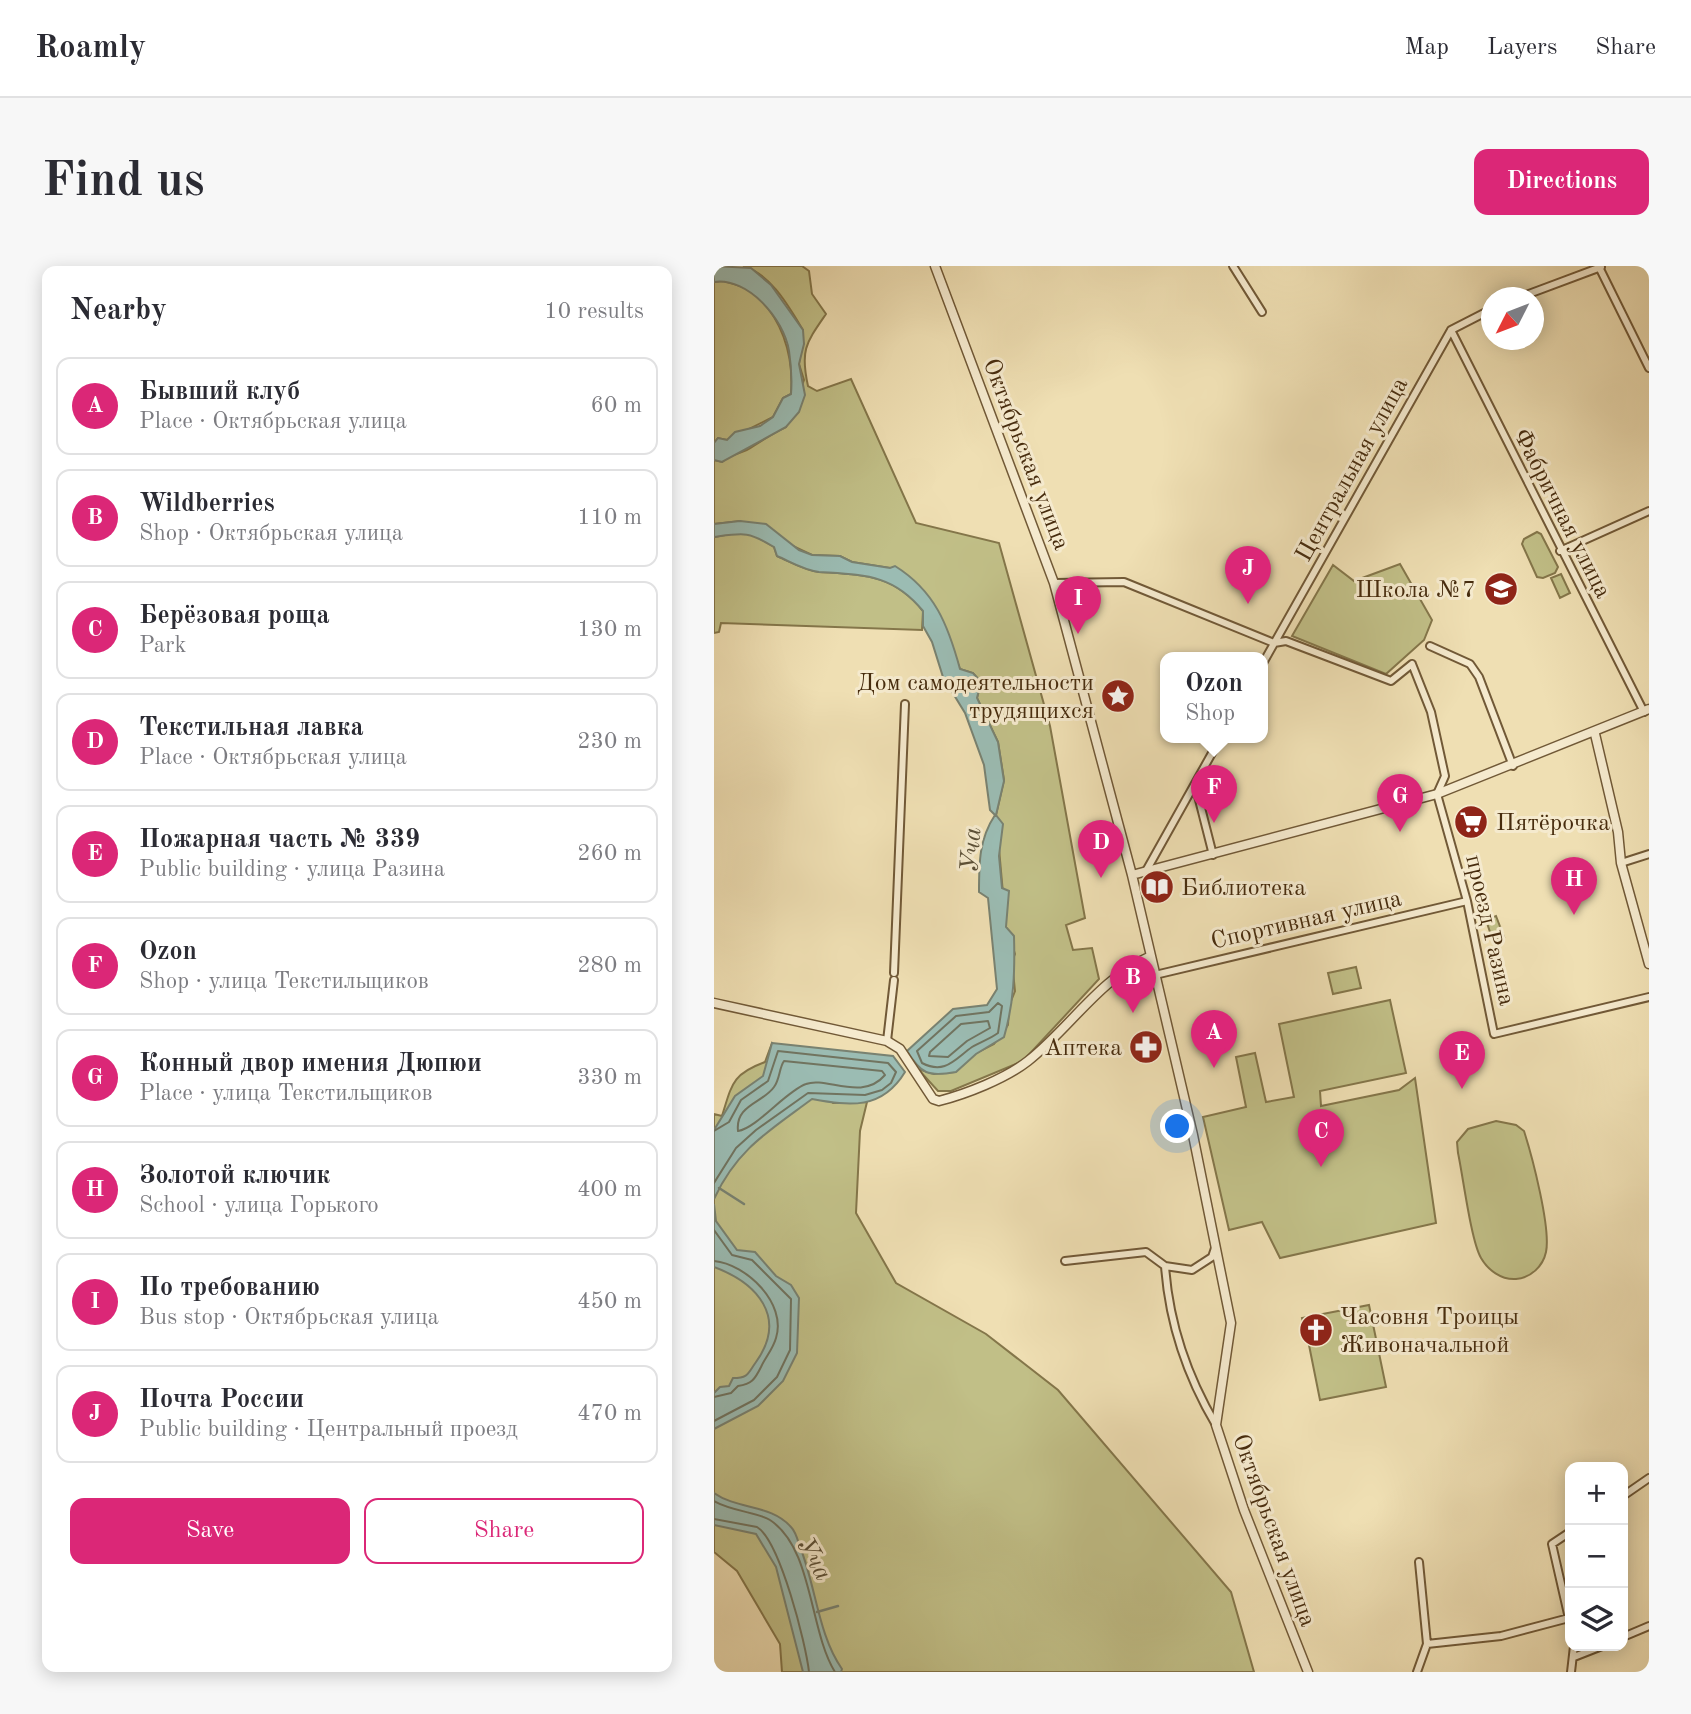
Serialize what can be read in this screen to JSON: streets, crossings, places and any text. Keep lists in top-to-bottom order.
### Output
{
  "streets": {
    "street": [
      "Октябрьская улица",
      "Центральная улица",
      "Фабричная улица",
      "Спортивная улица",
      "проезд Разина"
    ]
  },
  "crossings": [
    ["Октябрьская улица", "Спортивная улица"],
    ["Центральная улица", "Фабричная улица"],
    ["Спортивная улица", "проезд Разина"]
  ],
  "water": ["Уча"],
  "places": {
    "school or university": ["Школа №7"],
    "place": ["Дом самодеятельности трудящихся"],
    "supermarket": ["Пятёрочка"],
    "library": ["Библиотека"],
    "pharmacy": ["Аптека"],
    "church": ["Часовня Троицы Живоначальной"]
  },
  "north": "bottom left",
  "page": {
    "header": "Roamly",
    "nav": ["Map", "Layers", "Share"],
    "buttons": [
      "Directions",
      ["Save", "Share"]
    ],
    "title": "Find us",
    "heading": ["Nearby", "10 results"],
    "list": [
      {
        "mark": "A",
        "name": "Бывший клуб",
        "note": "Place · Октябрьская улица",
        "value": "60 m"
      },
      {
        "mark": "B",
        "name": "Wildberries",
        "note": "Shop · Октябрьская улица",
        "value": "110 m"
      },
      {
        "mark": "C",
        "name": "Берёзовая роща",
        "note": "Park",
        "value": "130 m"
      },
      {
        "mark": "D",
        "name": "Текстильная лавка",
        "note": "Place · Октябрьская улица",
        "value": "230 m"
      },
      {
        "mark": "E",
        "name": "Пожарная часть № 339",
        "note": "Public building · улица Разина",
        "value": "260 m"
      },
      {
        "mark": "F",
        "name": "Ozon",
        "note": "Shop · улица Текстильщиков",
        "value": "280 m"
      },
      {
        "mark": "G",
        "name": "Конный двор имения Дюпюи",
        "note": "Place · улица Текстильщиков",
        "value": "330 m"
      },
      {
        "mark": "H",
        "name": "Золотой ключик",
        "note": "School · улица Горького",
        "value": "400 m"
      },
      {
        "mark": "I",
        "name": "По требованию",
        "note": "Bus stop · Октябрьская улица",
        "value": "450 m"
      },
      {
        "mark": "J",
        "name": "Почта России",
        "note": "Public building · Центральный проезд",
        "value": "470 m"
      }
    ],
    "pins": [
      "J",
      "I",
      "F",
      "G",
      "D",
      "H",
      "B",
      "A",
      "E",
      "C"
    ],
    "popup": ["Ozon", "Shop"],
    "map_buttons": ["+", "−"]
  }
}
